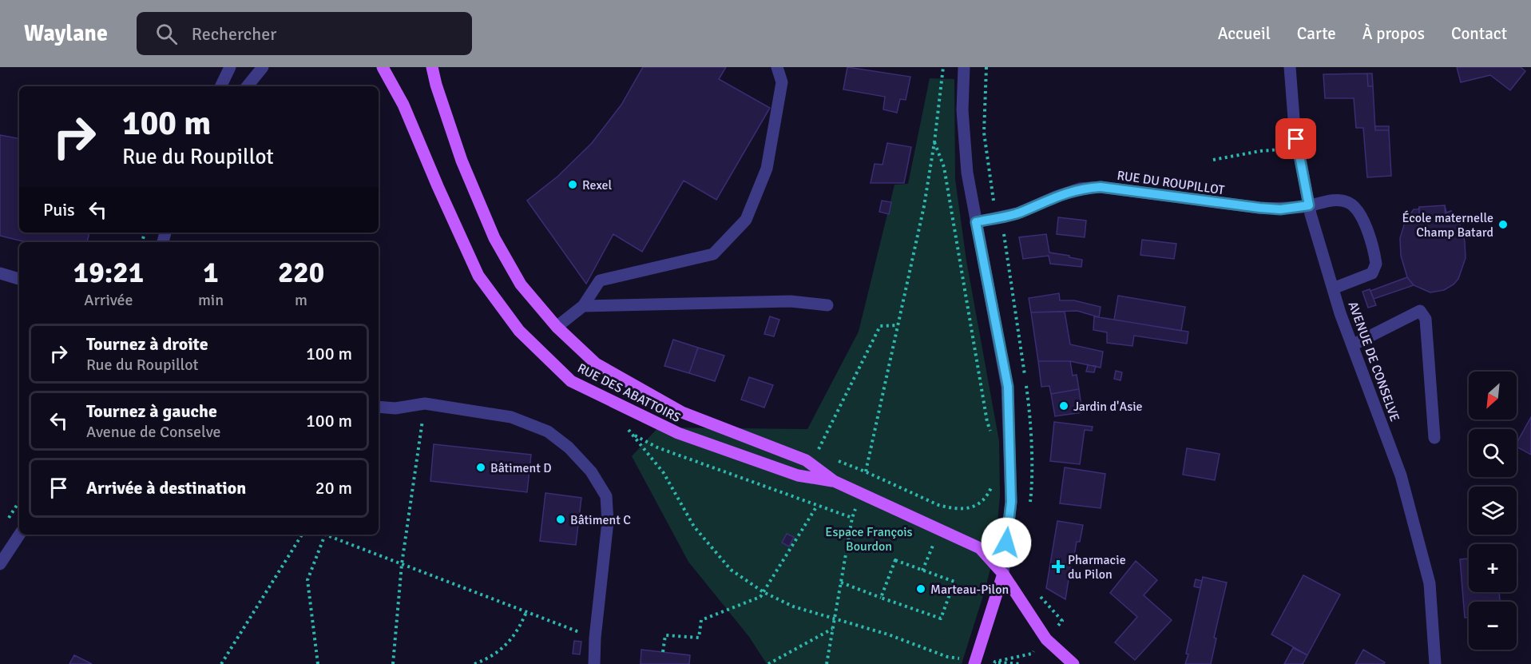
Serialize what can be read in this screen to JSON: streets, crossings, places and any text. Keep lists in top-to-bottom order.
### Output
{
  "streets": {
    "main road": ["RUE DES ABATTOIRS"],
    "street": ["RUE DU ROUPILLOT", "AVENUE DE CONSELVE"]
  },
  "crossings": [
    ["RUE DU ROUPILLOT", "AVENUE DE CONSELVE"]
  ],
  "parks": ["Espace François Bourdon"],
  "places": {
    "other": [
      "Rexel",
      "École maternelle Champ Batard",
      "Jardin d'Asie",
      "Bâtiment D",
      "Bâtiment C",
      "Marteau-Pilon"
    ],
    "health": ["Pharmacie du Pilon"]
  },
  "north": "bottom left",
  "page": {
    "header": "Waylane",
    "search": "Rechercher",
    "nav": [
      "Accueil",
      "Carte",
      "À propos",
      "Contact"
    ],
    "turn": ["100 m", "Rue du Roupillot"],
    "then": "Puis",
    "eta": [
      "19:21",
      "Arrivée",
      "1",
      "min",
      "220",
      "m"
    ],
    "list": [
      {
        "name": "Tournez à droite",
        "note": "Rue du Roupillot",
        "value": "100 m"
      },
      {
        "name": "Tournez à gauche",
        "note": "Avenue de Conselve",
        "value": "100 m"
      },
      {
        "name": "Arrivée à destination",
        "value": "20 m"
      }
    ],
    "map_buttons": ["+", "−"]
  }
}
